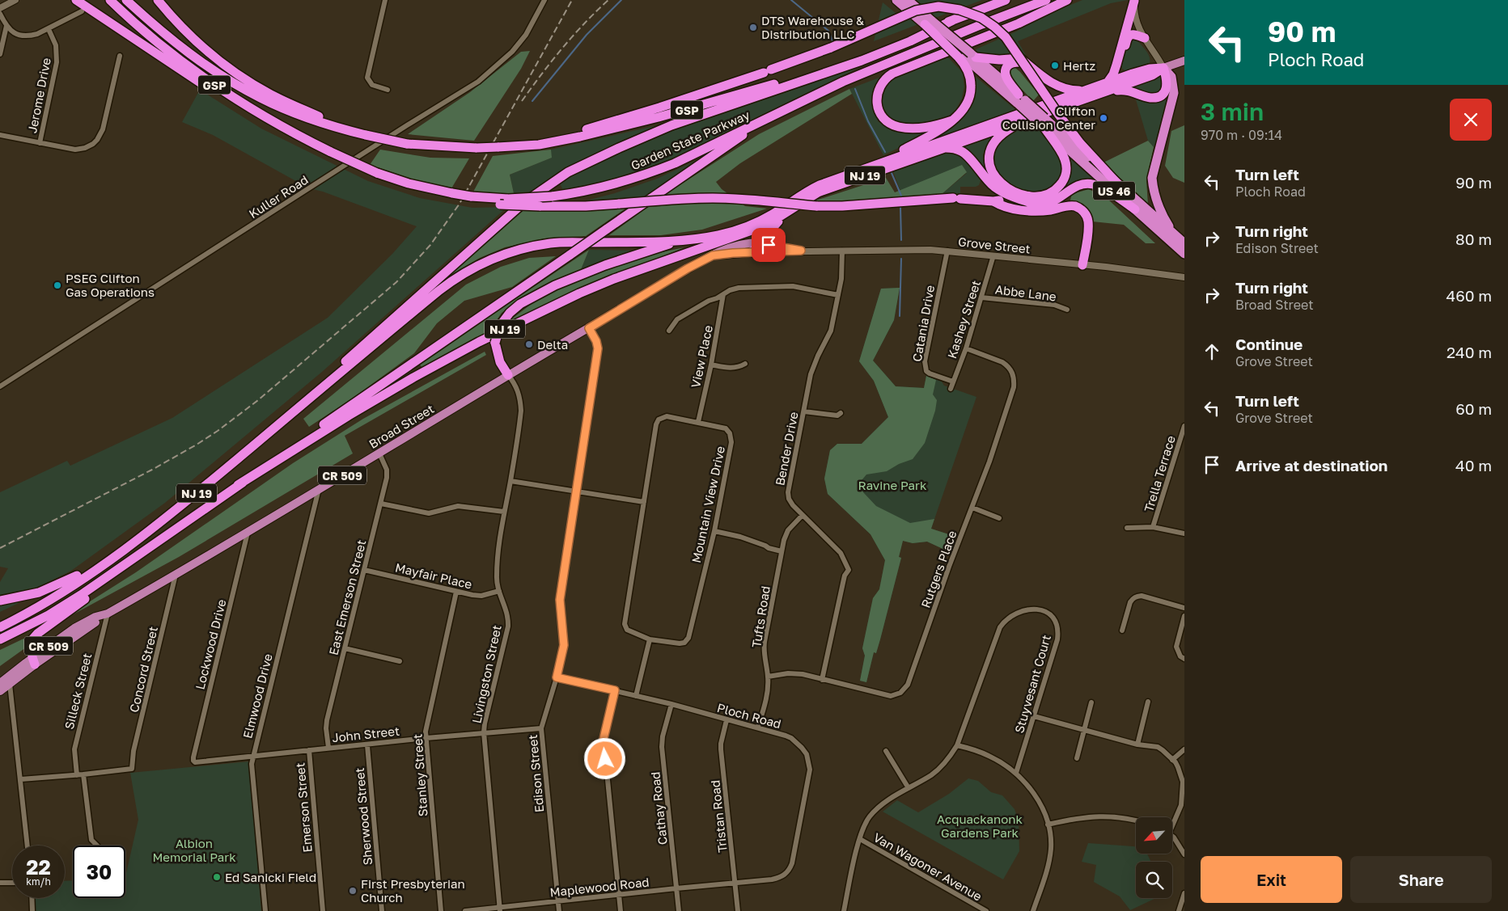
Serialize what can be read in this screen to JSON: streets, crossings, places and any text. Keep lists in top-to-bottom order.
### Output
{
  "streets": {
    "highway": [
      "GSP",
      "Garden State Parkway",
      "NJ 19",
      "US 46"
    ],
    "main road": ["Broad Street", "CR 509"],
    "street": [
      "Jerome Drive",
      "Kuller Road",
      "Grove Street",
      "Abbe Lane",
      "Kashey Street",
      "Catania Drive",
      "View Place",
      "Bender Drive",
      "Trella Terrace",
      "Mountain View Drive",
      "Rutgers Place",
      "Mayfair Place",
      "East Emerson Street",
      "Tufts Road",
      "Lockwood Drive",
      "Concord Street",
      "Livingston Street",
      "Stuyvesant Court",
      "Silleck Street",
      "Elmwood Drive",
      "Ploch Road",
      "John Street",
      "Edison Street",
      "Stanley Street",
      "Emerson Street",
      "Cathay Road",
      "Sherwood Street",
      "Tristan Road",
      "Van Wagoner Avenue",
      "Maplewood Road"
    ]
  },
  "crossings": [
    ["NJ 19", "US 46"],
    ["Grove Street", "Kashey Street"],
    ["Grove Street", "Catania Drive"],
    ["Grove Street", "Broad Street"],
    ["Grove Street", "Bender Drive"],
    ["Abbe Lane", "Kashey Street"],
    ["Kashey Street", "Catania Drive"],
    ["Kashey Street", "Rutgers Place"],
    ["View Place", "Mountain View Drive"],
    ["Broad Street", "East Emerson Street"],
    ["Broad Street", "Lockwood Drive"],
    ["Broad Street", "Concord Street"],
    ["Broad Street", "Livingston Street"],
    ["Broad Street", "Silleck Street"],
    ["Broad Street", "Elmwood Drive"],
    ["Broad Street", "Edison Street"],
    ["Bender Drive", "Rutgers Place"],
    ["Bender Drive", "Tufts Road"],
    ["Rutgers Place", "Tufts Road"],
    ["Mayfair Place", "East Emerson Street"],
    ["Mayfair Place", "Livingston Street"],
    ["Mayfair Place", "Stanley Street"],
    ["East Emerson Street", "John Street"],
    ["Tufts Road", "Ploch Road"],
    ["Lockwood Drive", "John Street"],
    ["Livingston Street", "John Street"],
    ["Livingston Street", "Maplewood Road"],
    ["Stuyvesant Court", "Van Wagoner Avenue"],
    ["Elmwood Drive", "John Street"],
    ["Ploch Road", "Edison Street"],
    ["Ploch Road", "Cathay Road"],
    ["Ploch Road", "Tristan Road"],
    ["Ploch Road", "Maplewood Road"],
    ["John Street", "Edison Street"],
    ["John Street", "Stanley Street"],
    ["John Street", "Emerson Street"],
    ["John Street", "Sherwood Street"],
    ["Edison Street", "Maplewood Road"],
    ["Cathay Road", "Maplewood Road"],
    ["Tristan Road", "Maplewood Road"]
  ],
  "parks": ["Ravine Park", "Acquackanonk Gardens Park", "Albion Memorial Park"],
  "places": [
    "DTS Warehouse & Distribution LLC",
    "Hertz",
    "Clifton Collision Center",
    "PSEG Clifton Gas Operations",
    "Delta",
    "Ed Sanicki Field",
    "First Presbyterian Church"
  ],
  "north": "bottom left",
  "page": {
    "turn": ["90 m", "Ploch Road"],
    "heading": ["3 min", "970 m · 09:14"],
    "list": [
      {
        "name": "Turn left",
        "note": "Ploch Road",
        "value": "90 m"
      },
      {
        "name": "Turn right",
        "note": "Edison Street",
        "value": "80 m"
      },
      {
        "name": "Turn right",
        "note": "Broad Street",
        "value": "460 m"
      },
      {
        "name": "Continue",
        "note": "Grove Street",
        "value": "240 m"
      },
      {
        "name": "Turn left",
        "note": "Grove Street",
        "value": "60 m"
      },
      {
        "name": "Arrive at destination",
        "value": "40 m"
      }
    ],
    "speed": "22 km/h",
    "limit": "30",
    "buttons": ["Exit", "Share"]
  }
}
